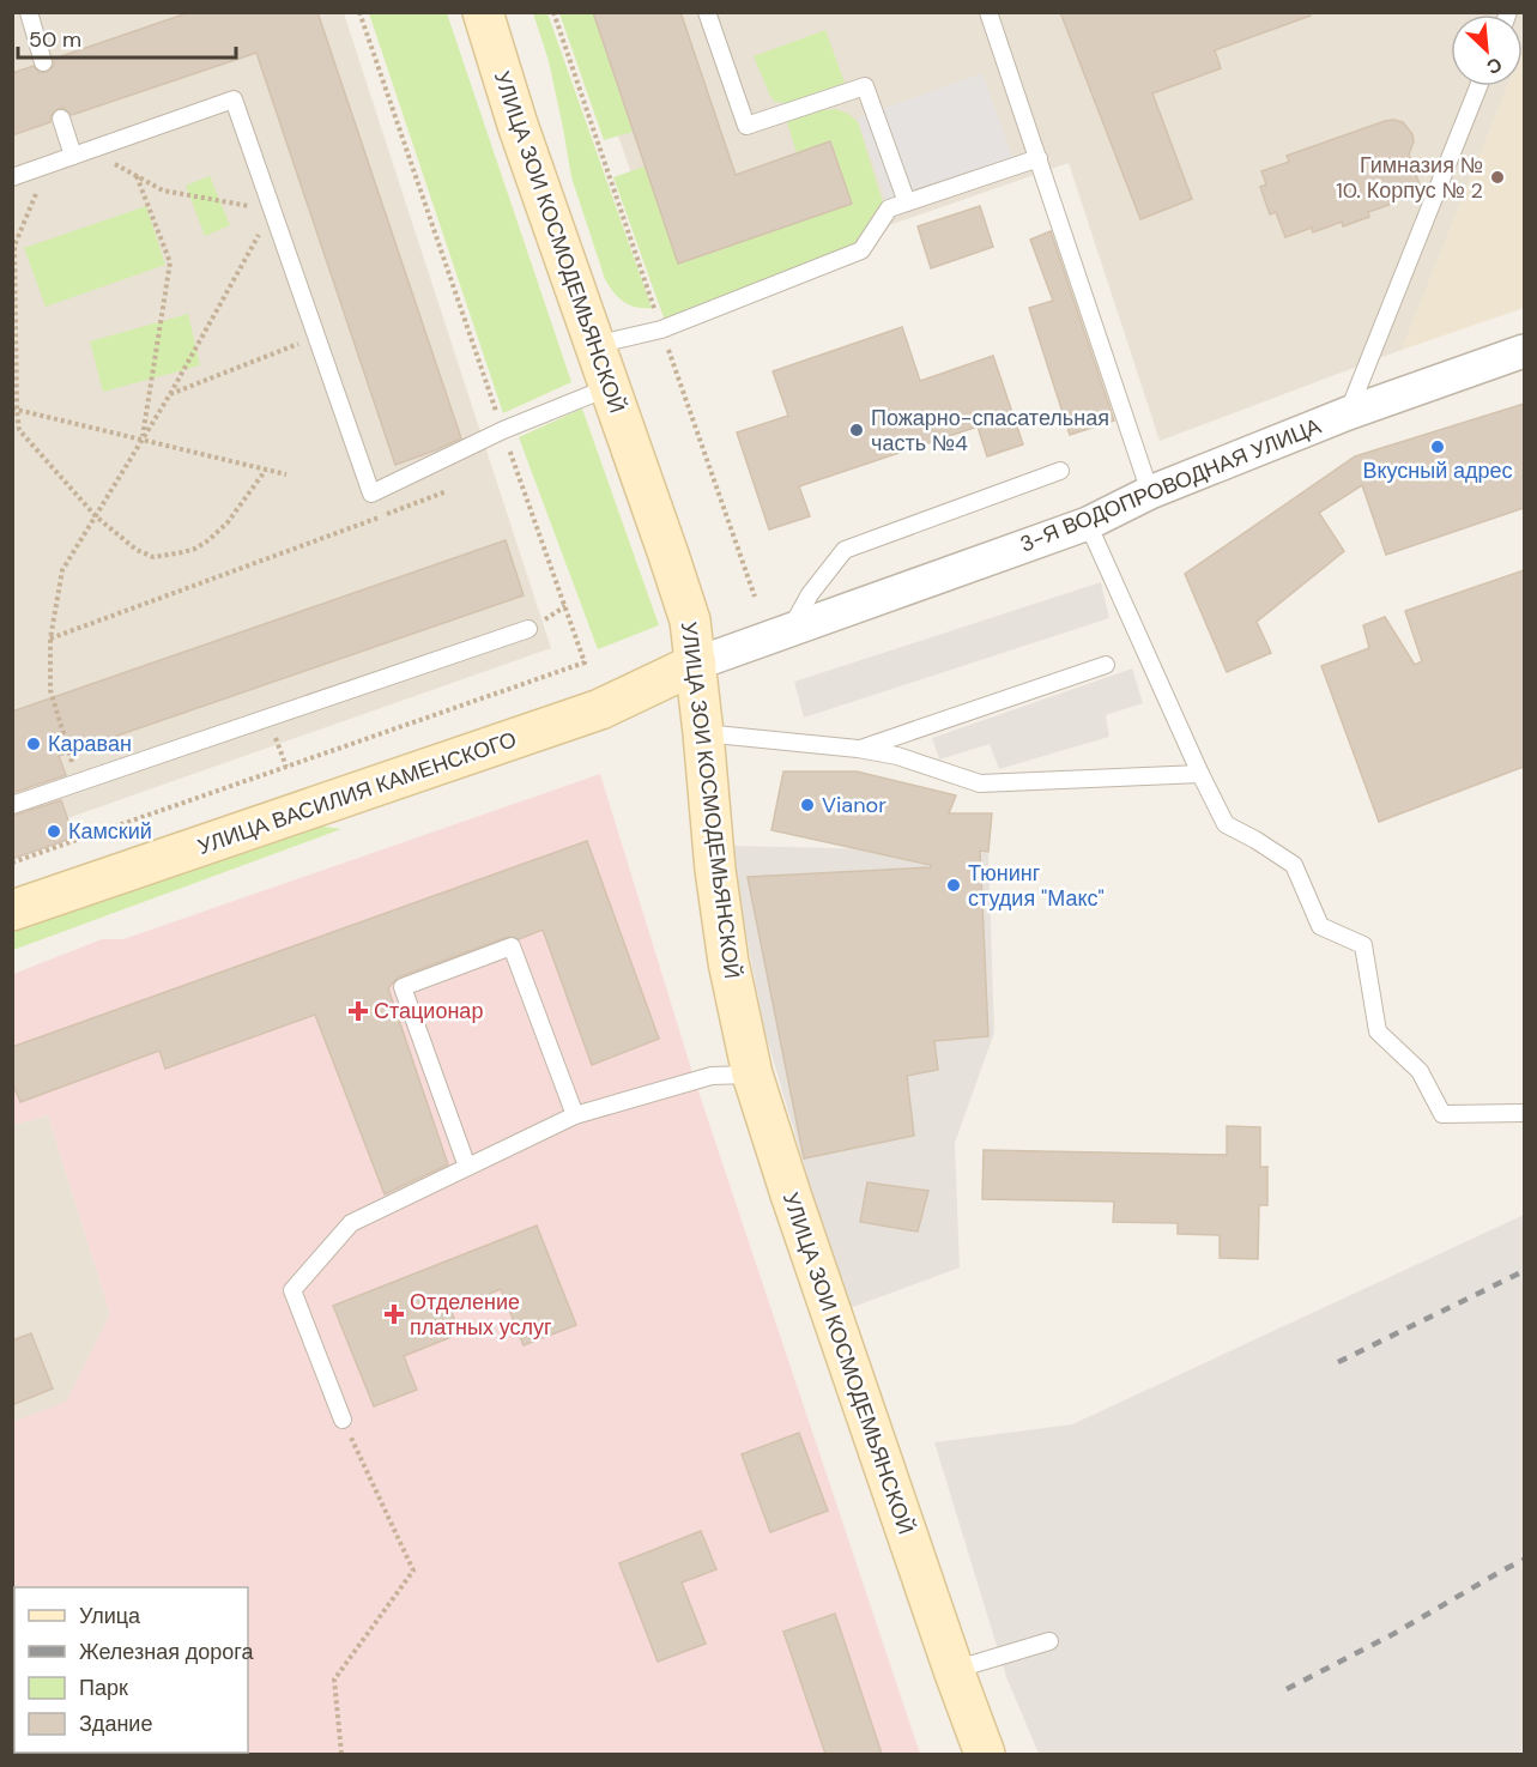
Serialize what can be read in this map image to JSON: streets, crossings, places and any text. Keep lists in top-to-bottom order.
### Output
{
  "streets": {
    "main road": ["УЛИЦА ЗОИ КОСМОДЕМЬЯНСКОЙ", "УЛИЦА ВАСИЛИЯ КАМЕНСКОГО"],
    "street": ["3-Я ВОДОПРОВОДНАЯ УЛИЦА"]
  },
  "crossings": [
    ["УЛИЦА ЗОИ КОСМОДЕМЬЯНСКОЙ", "3-Я ВОДОПРОВОДНАЯ УЛИЦА"],
    ["УЛИЦА ЗОИ КОСМОДЕМЬЯНСКОЙ", "УЛИЦА ВАСИЛИЯ КАМЕНСКОГО"],
    ["3-Я ВОДОПРОВОДНАЯ УЛИЦА", "УЛИЦА ВАСИЛИЯ КАМЕНСКОГО"]
  ],
  "places": {
    "other": [
      "Гимназия № 10. Корпус № 2",
      "Пожарно-спасательная часть №4",
      "Вкусный адрес",
      "Караван",
      "Vianor",
      "Камский",
      "Тюнинг студия \"Макс\""
    ],
    "health": ["Стационар", "Отделение платных услуг"]
  },
  "legend": [
    "Улица",
    "Железная дорога",
    "Парк",
    "Здание"
  ],
  "scale_bar": "50 m",
  "north": "bottom right"
}
